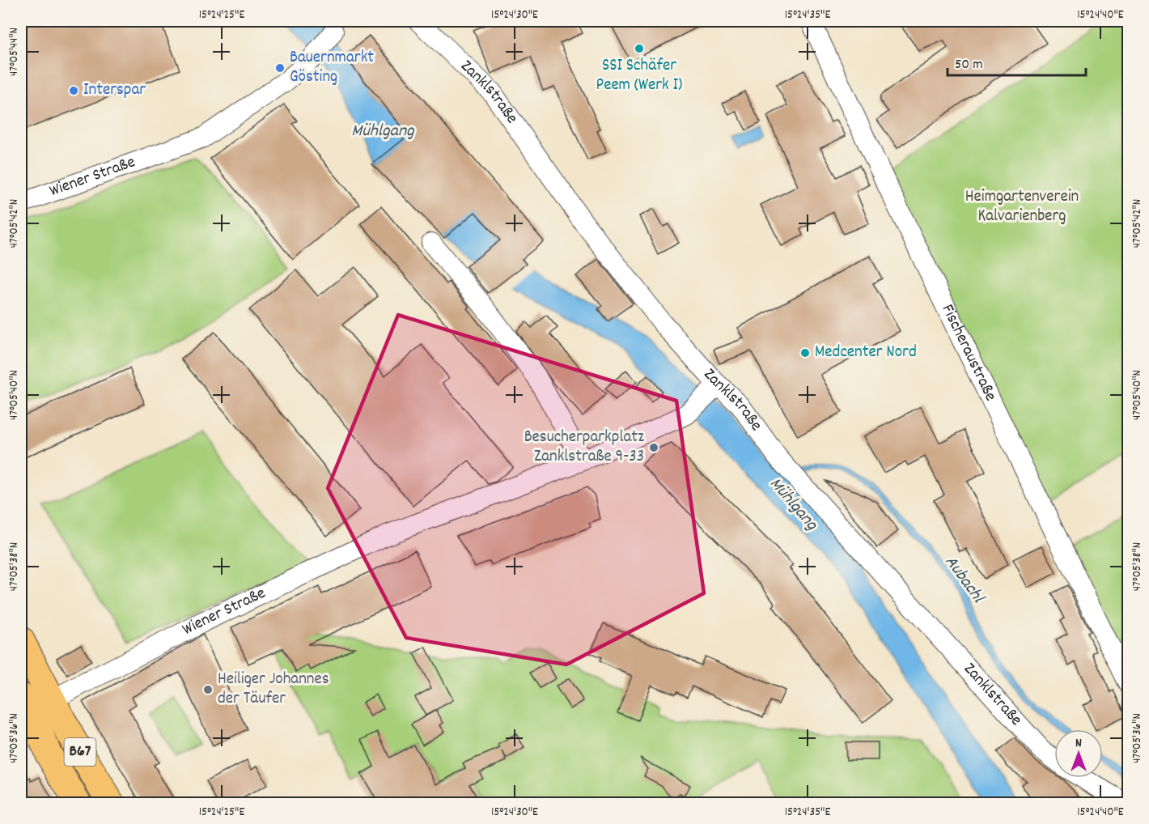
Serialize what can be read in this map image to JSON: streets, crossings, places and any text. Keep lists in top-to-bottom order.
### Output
{
  "streets": {
    "main road": ["B67"],
    "street": ["Zanklstraße", "Wiener Straße", "Fischeraustraße"]
  },
  "crossings": [
    ["Zanklstraße", "Wiener Straße"],
    ["Wiener Straße", "B67"]
  ],
  "water": ["Mühlgang", "Aubachl"],
  "parks": ["Heimgartenverein Kalvarienberg"],
  "places": [
    "SSI Schäfer Peem (Werk I)",
    "Bauernmarkt Gösting",
    "Interspar",
    "Medcenter Nord",
    "Besucherparkplatz Zanklstraße 9-33",
    "Heiliger Johannes der Täufer"
  ],
  "scale_bar": "50 m",
  "north": "top",
  "coordinates": [
    "15°24'25\"E",
    "15°24'30\"E",
    "15°24'35\"E",
    "15°24'40\"E",
    "47°05'44\"N",
    "47°05'42\"N",
    "47°05'40\"N",
    "47°05'38\"N",
    "47°05'36\"N"
  ]
}
